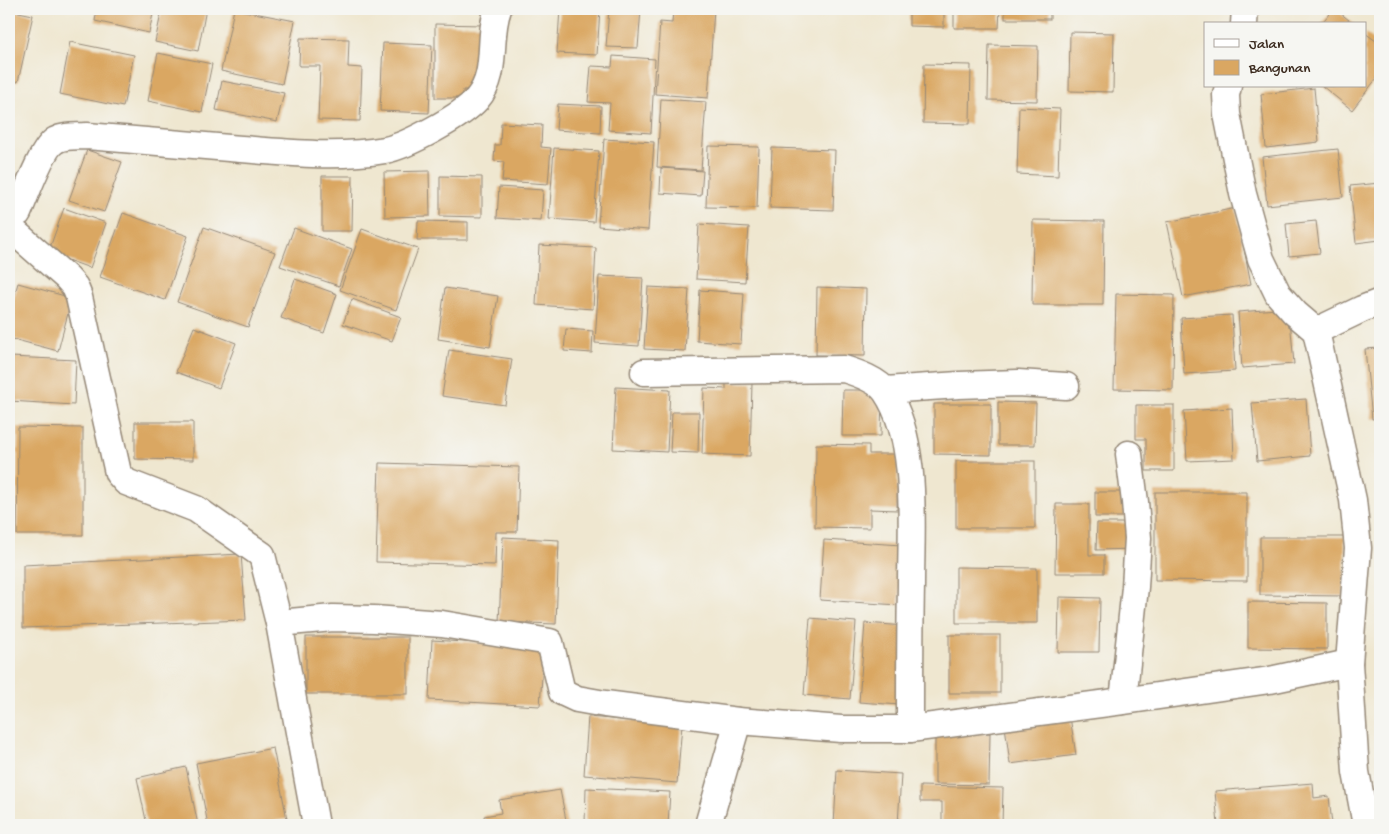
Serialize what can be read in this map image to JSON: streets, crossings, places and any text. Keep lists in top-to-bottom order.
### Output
{
  "legend": ["Jalan", "Bangunan"]
}
